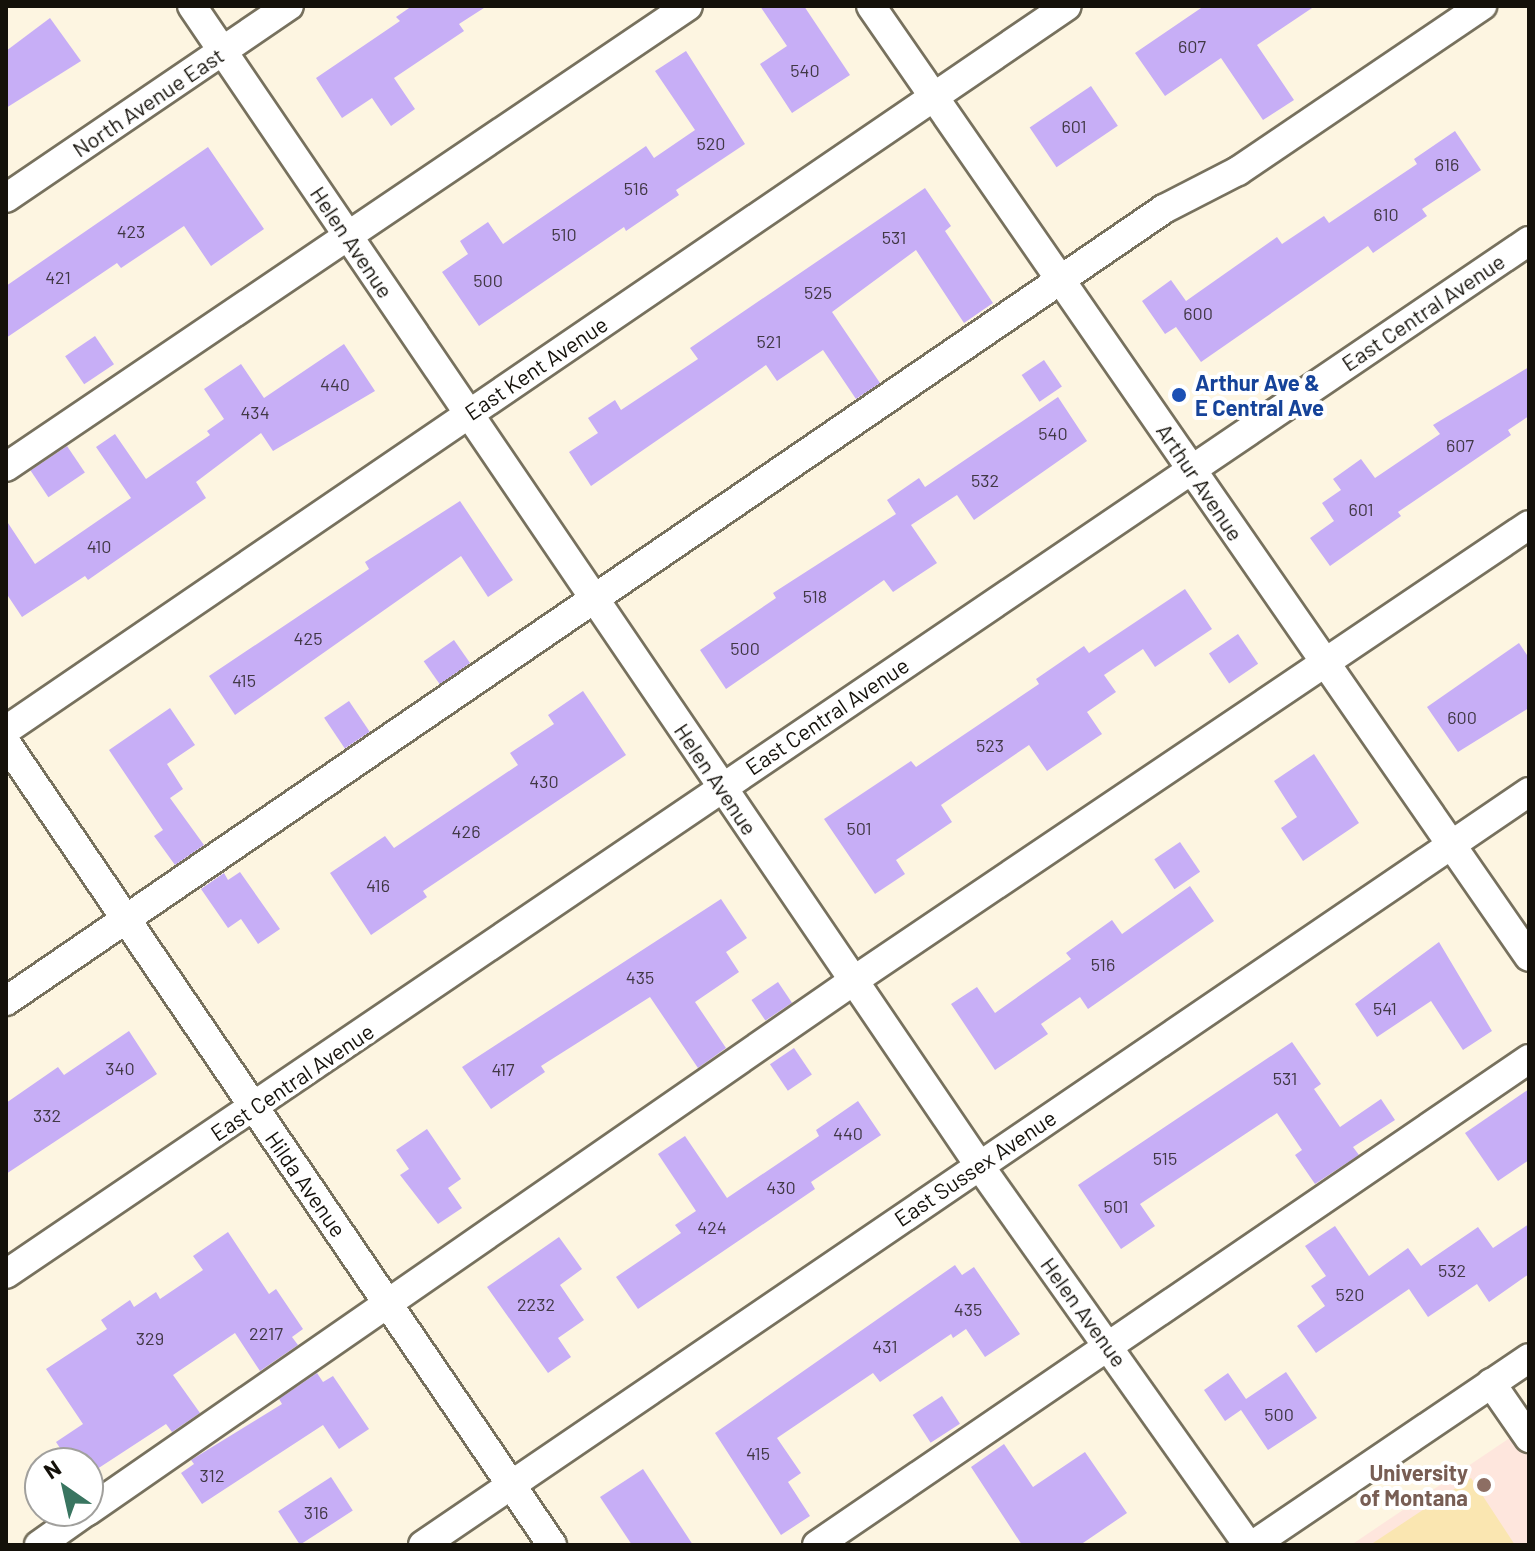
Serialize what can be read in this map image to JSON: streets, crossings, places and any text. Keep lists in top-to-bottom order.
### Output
{
  "streets": {
    "street": [
      "North Avenue East",
      "Helen Avenue",
      "East Central Avenue",
      "East Kent Avenue",
      "Arthur Avenue",
      "East Sussex Avenue",
      "Hilda Avenue"
    ]
  },
  "crossings": [
    ["North Avenue East", "Helen Avenue"],
    ["Helen Avenue", "East Central Avenue"],
    ["Helen Avenue", "East Kent Avenue"],
    ["Helen Avenue", "East Sussex Avenue"],
    ["East Central Avenue", "Arthur Avenue"],
    ["East Central Avenue", "Hilda Avenue"],
    ["East Kent Avenue", "Arthur Avenue"],
    ["Arthur Avenue", "East Sussex Avenue"],
    ["East Sussex Avenue", "Hilda Avenue"]
  ],
  "places": ["Arthur Ave & E Central Ave", "University of Montana"],
  "house_numbers": [
    "607",
    "540",
    "601",
    "520",
    "616",
    "516",
    "610",
    "423",
    "510",
    "531",
    "421",
    "500",
    "525",
    "600",
    "521",
    "440",
    "434",
    "540",
    "607",
    "532",
    "601",
    "410",
    "518",
    "425",
    "500",
    "415",
    "600",
    "523",
    "430",
    "501",
    "426",
    "416",
    "516",
    "435",
    "541",
    "340",
    "417",
    "531",
    "332",
    "440",
    "515",
    "430",
    "501",
    "424",
    "532",
    "520",
    "2232",
    "435",
    "2217",
    "329",
    "431",
    "500",
    "415",
    "312",
    "316"
  ],
  "north": "top left"
}
